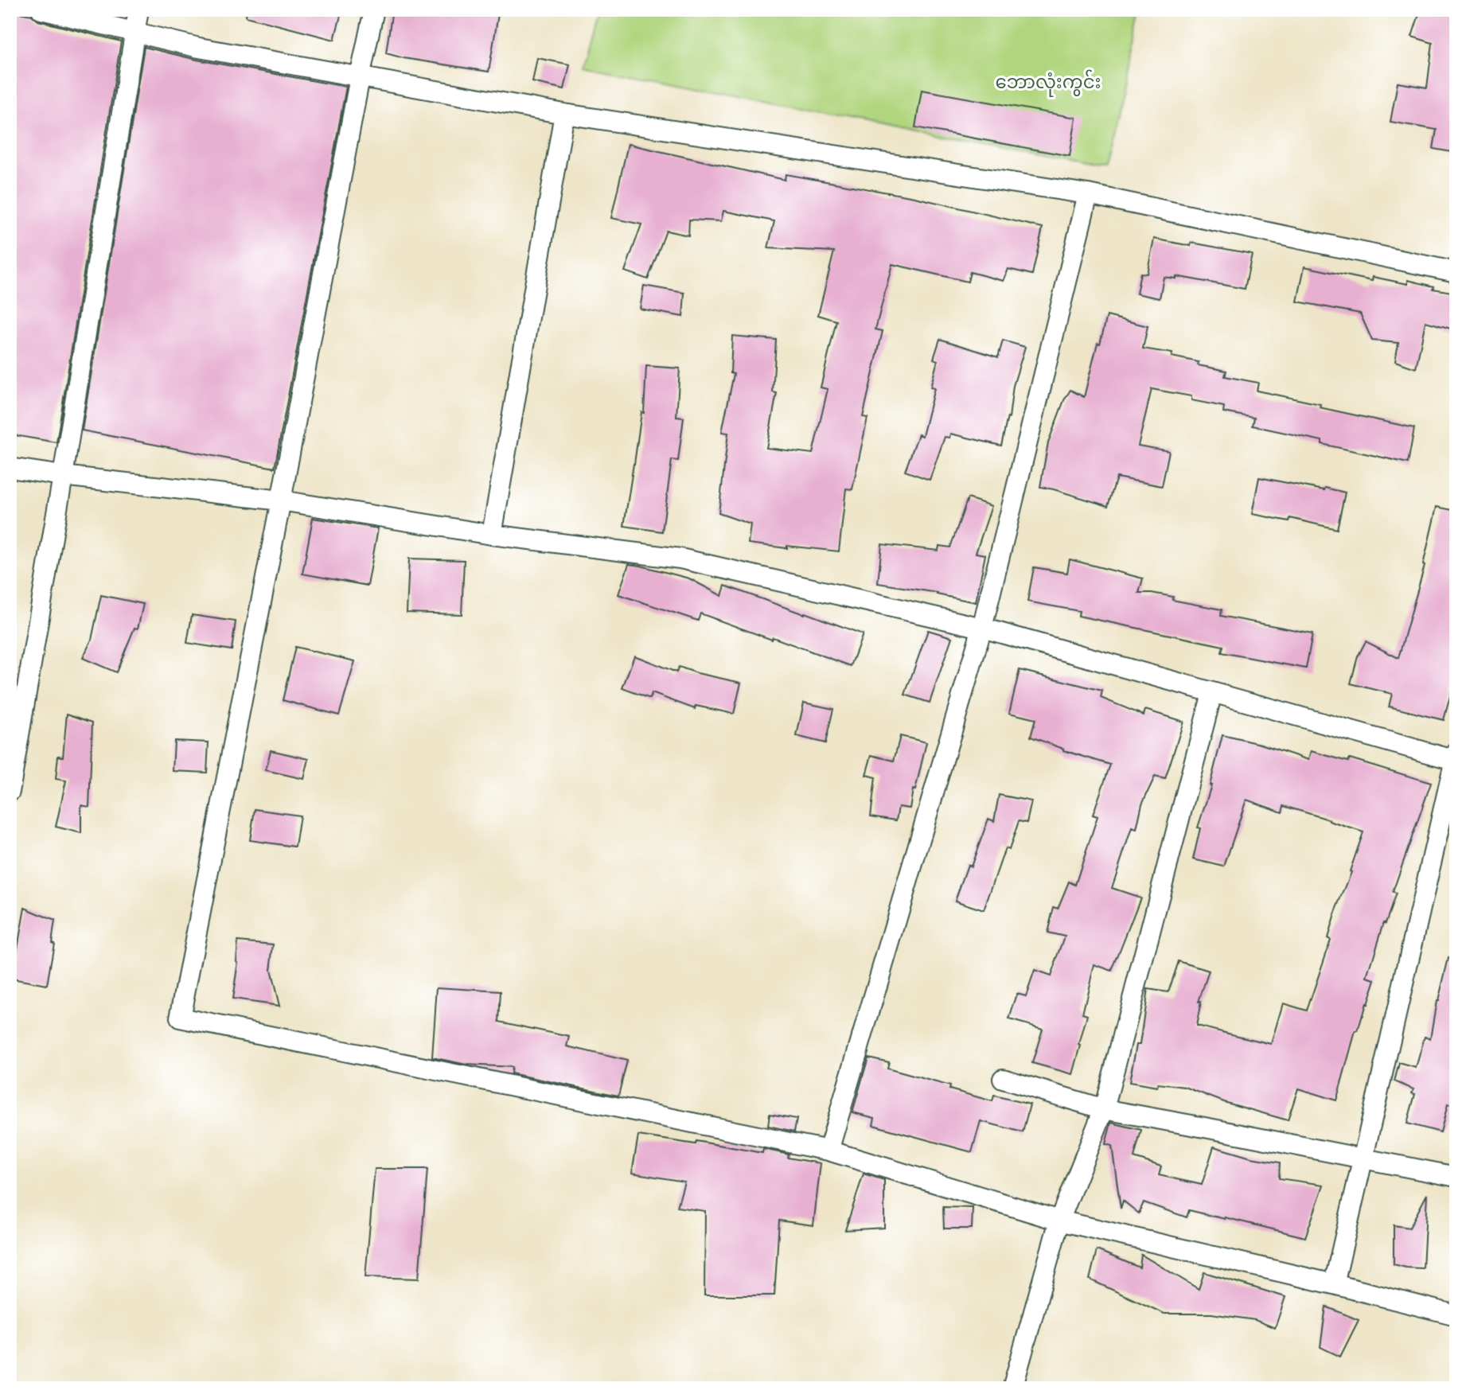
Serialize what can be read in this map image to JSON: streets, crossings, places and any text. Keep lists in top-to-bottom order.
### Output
{
  "parks": ["ဘောလုံးကွင်း"]
}
